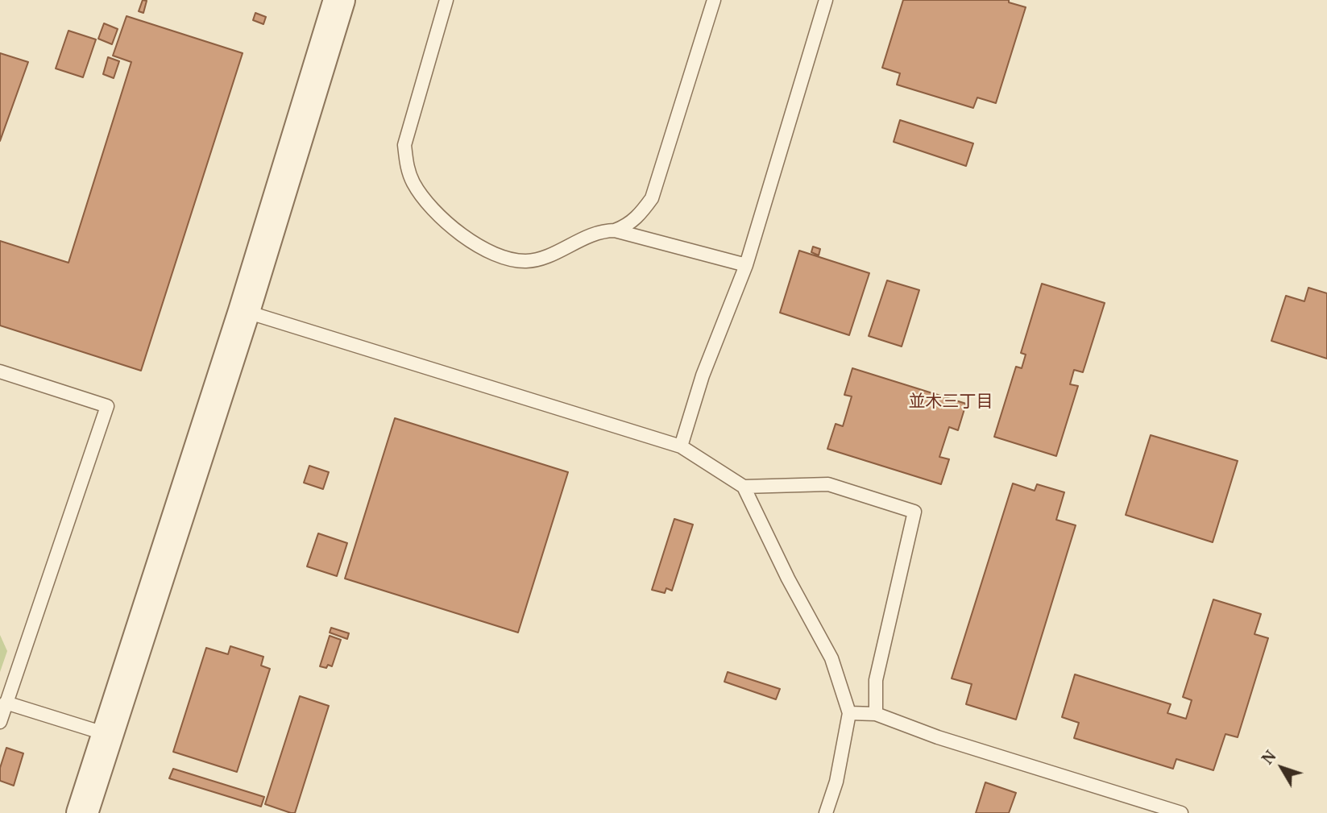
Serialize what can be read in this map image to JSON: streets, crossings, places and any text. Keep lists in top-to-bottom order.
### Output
{
  "districts": ["並木三丁目"],
  "north": "top left"
}
